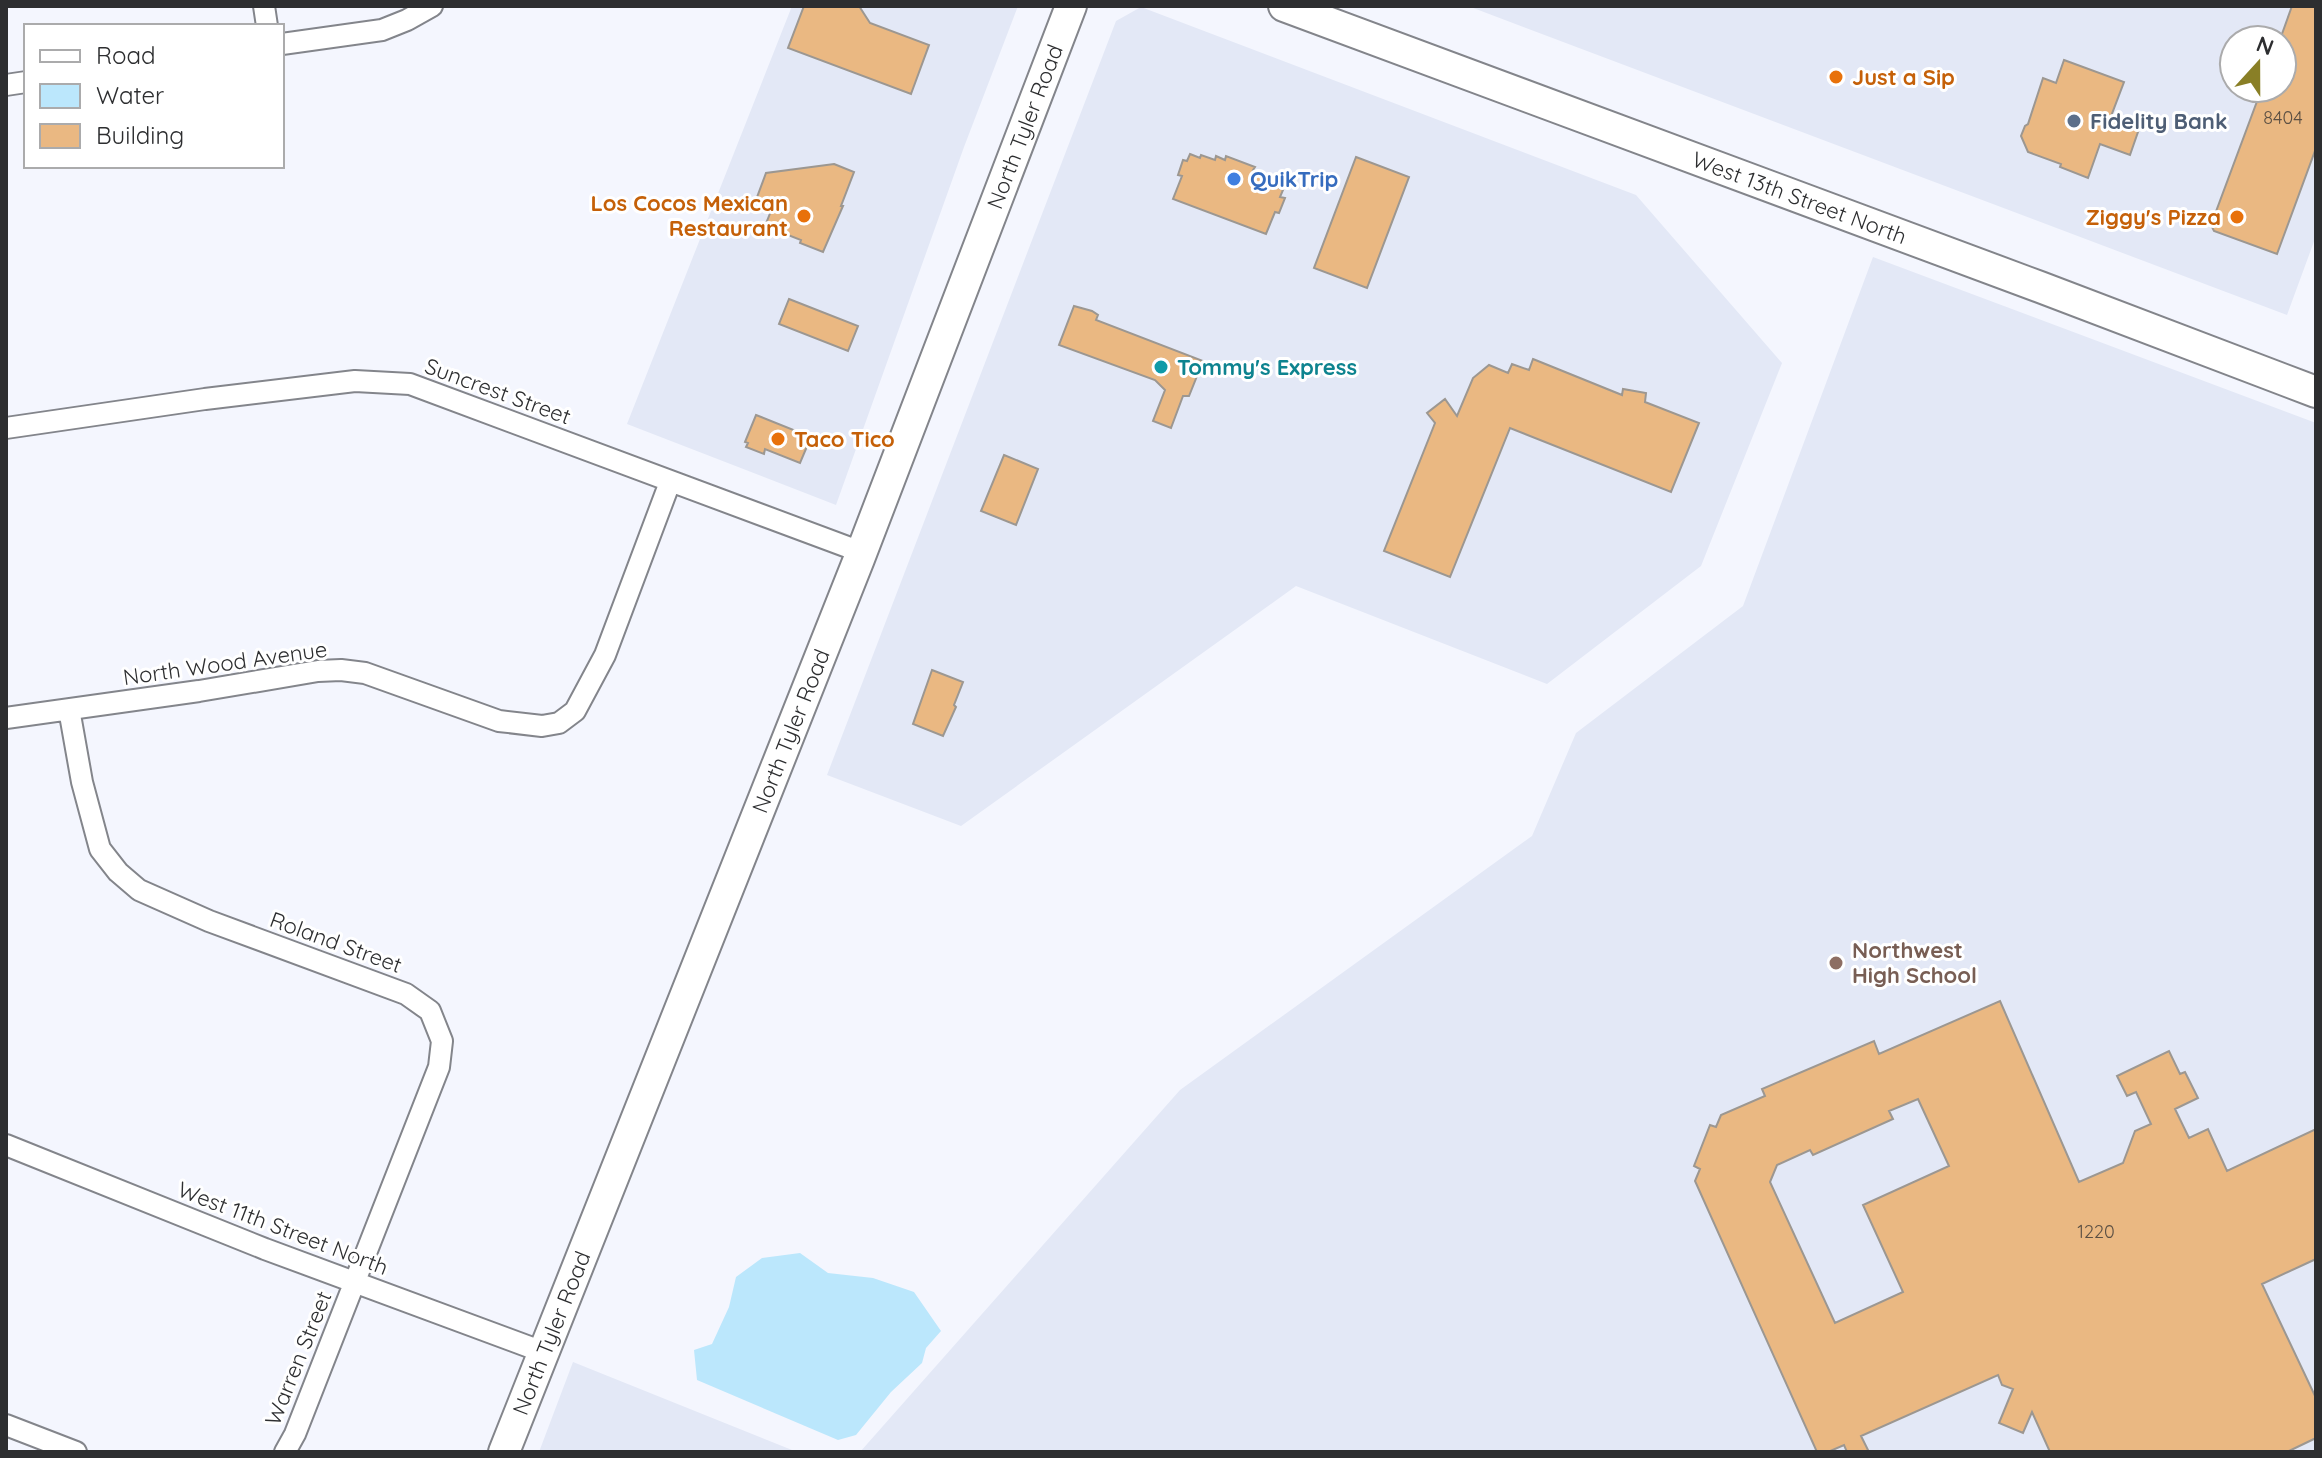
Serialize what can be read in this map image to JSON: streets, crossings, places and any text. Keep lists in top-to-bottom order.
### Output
{
  "streets": {
    "main road": ["North Tyler Road", "West 13th Street North"],
    "street": [
      "Suncrest Street",
      "North Wood Avenue",
      "Roland Street",
      "West 11th Street North",
      "Warren Street"
    ]
  },
  "crossings": [
    ["North Tyler Road", "Suncrest Street"],
    ["North Tyler Road", "West 11th Street North"],
    ["Suncrest Street", "North Wood Avenue"],
    ["North Wood Avenue", "Roland Street"],
    ["Roland Street", "West 11th Street North"],
    ["Roland Street", "Warren Street"],
    ["West 11th Street North", "Warren Street"]
  ],
  "places": [
    "Just a Sip",
    "Fidelity Bank",
    "QuikTrip",
    "Los Cocos Mexican Restaurant",
    "Ziggy's Pizza",
    "Tommy's Express",
    "Taco Tico",
    "Northwest High School"
  ],
  "house_numbers": ["8404", "1220"],
  "legend": ["Road", "Water", "Building"],
  "north": "top"
}
